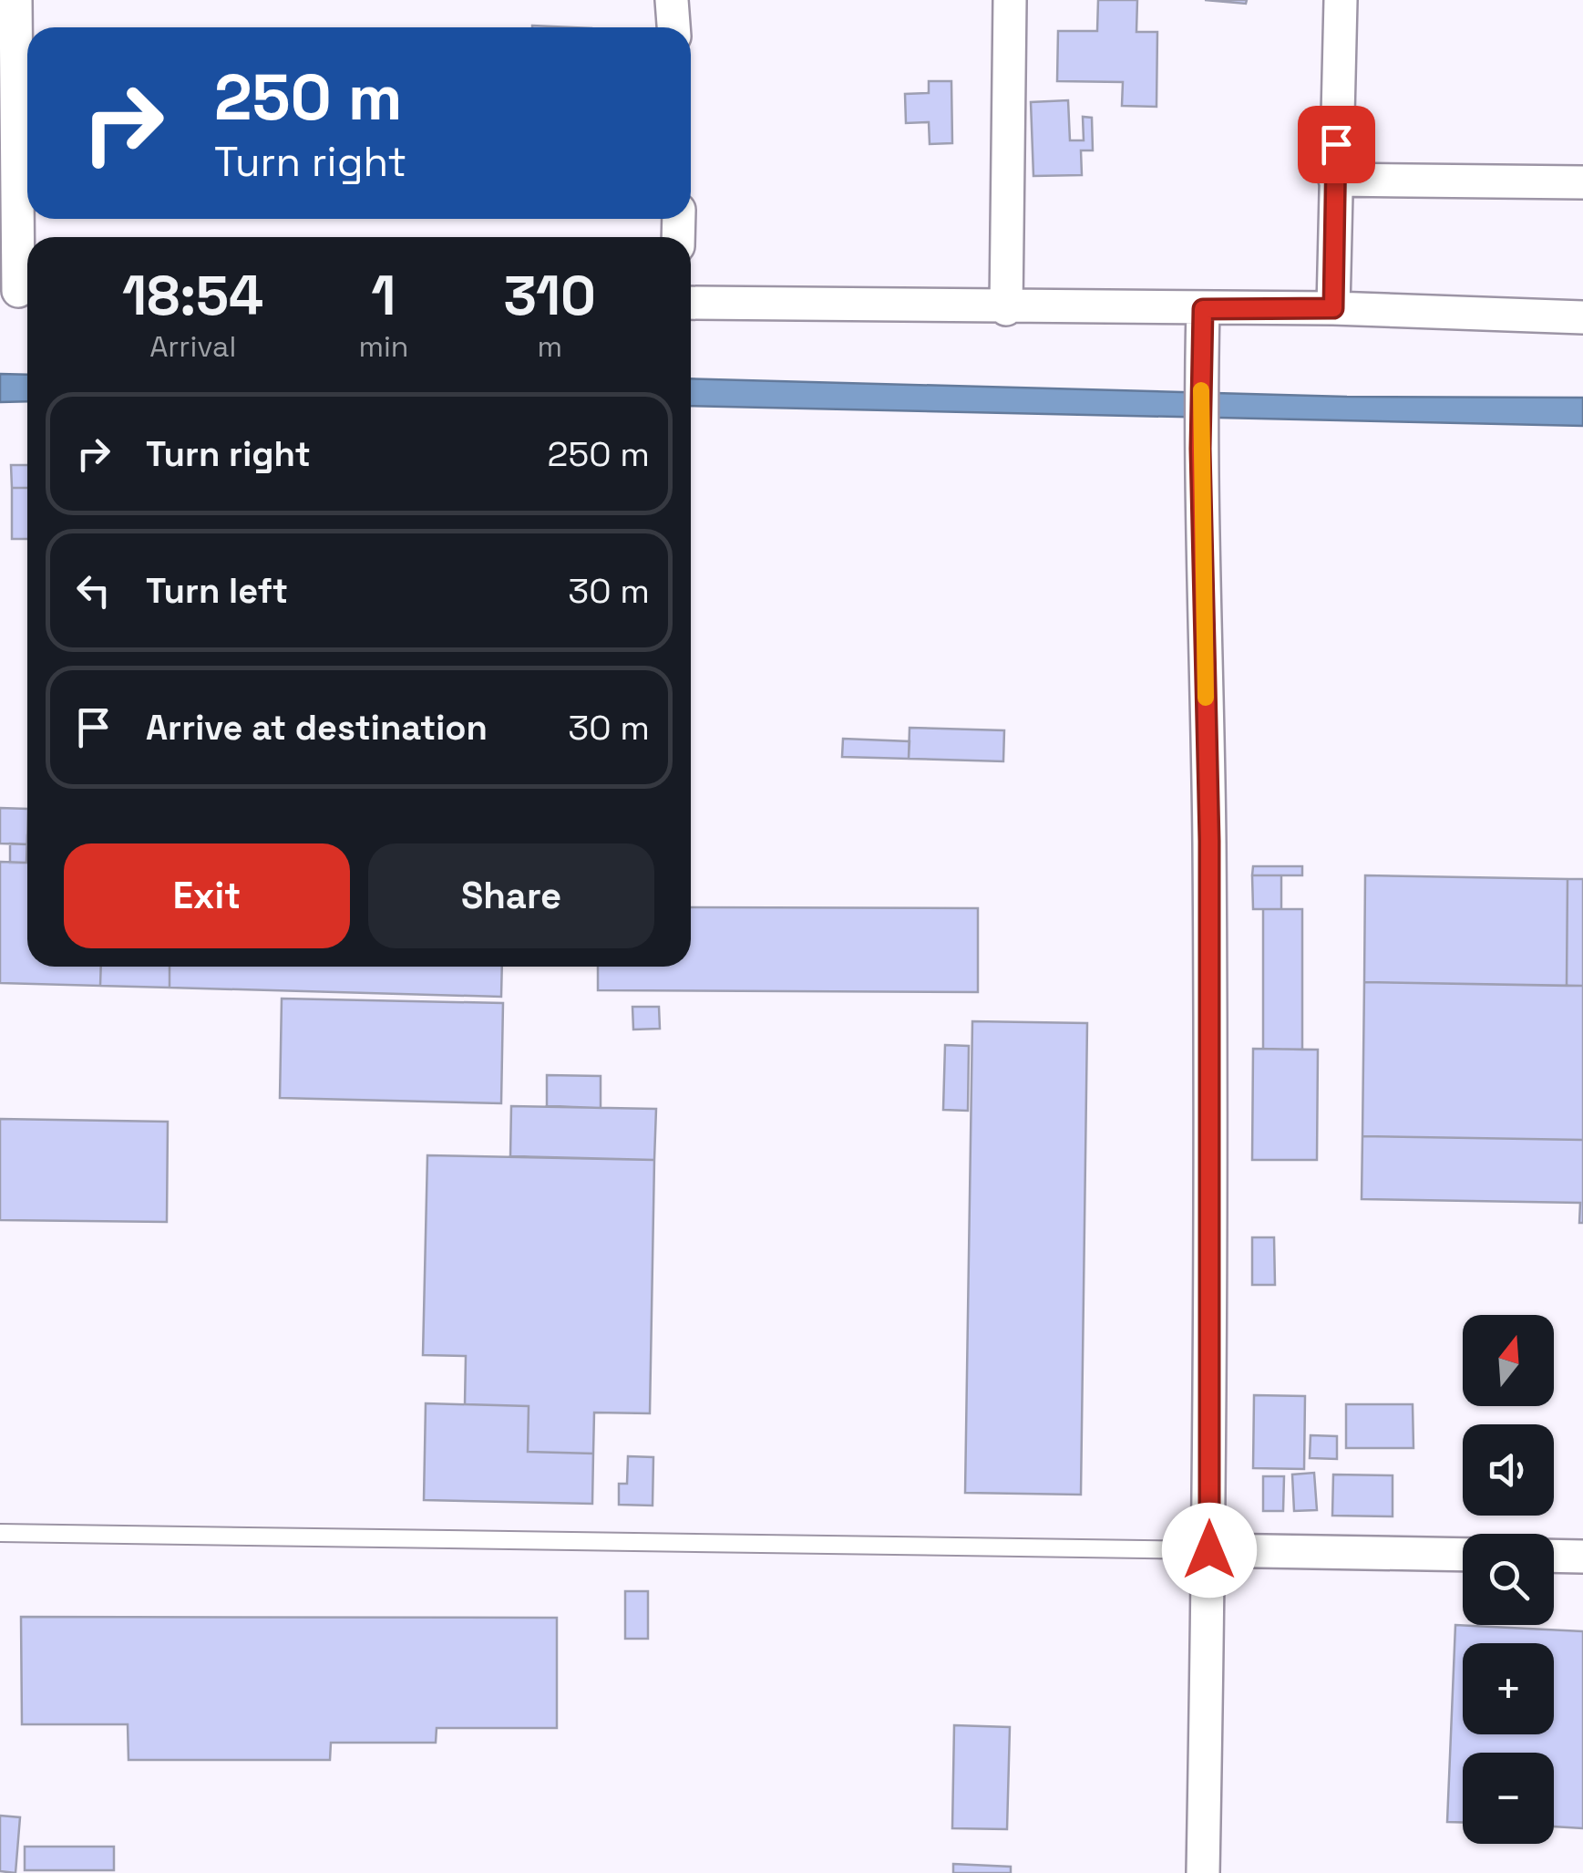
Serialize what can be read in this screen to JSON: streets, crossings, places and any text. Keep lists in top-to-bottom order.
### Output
{
  "north": "top",
  "page": {
    "turn": ["250 m", "Turn right"],
    "eta": [
      "18:54",
      "Arrival",
      "1",
      "min",
      "310",
      "m"
    ],
    "list": [
      {
        "name": "Turn right",
        "value": "250 m"
      },
      {
        "name": "Turn left",
        "value": "30 m"
      },
      {
        "name": "Arrive at destination",
        "value": "30 m"
      }
    ],
    "buttons": ["Exit", "Share"],
    "map_buttons": ["+", "−"]
  }
}
